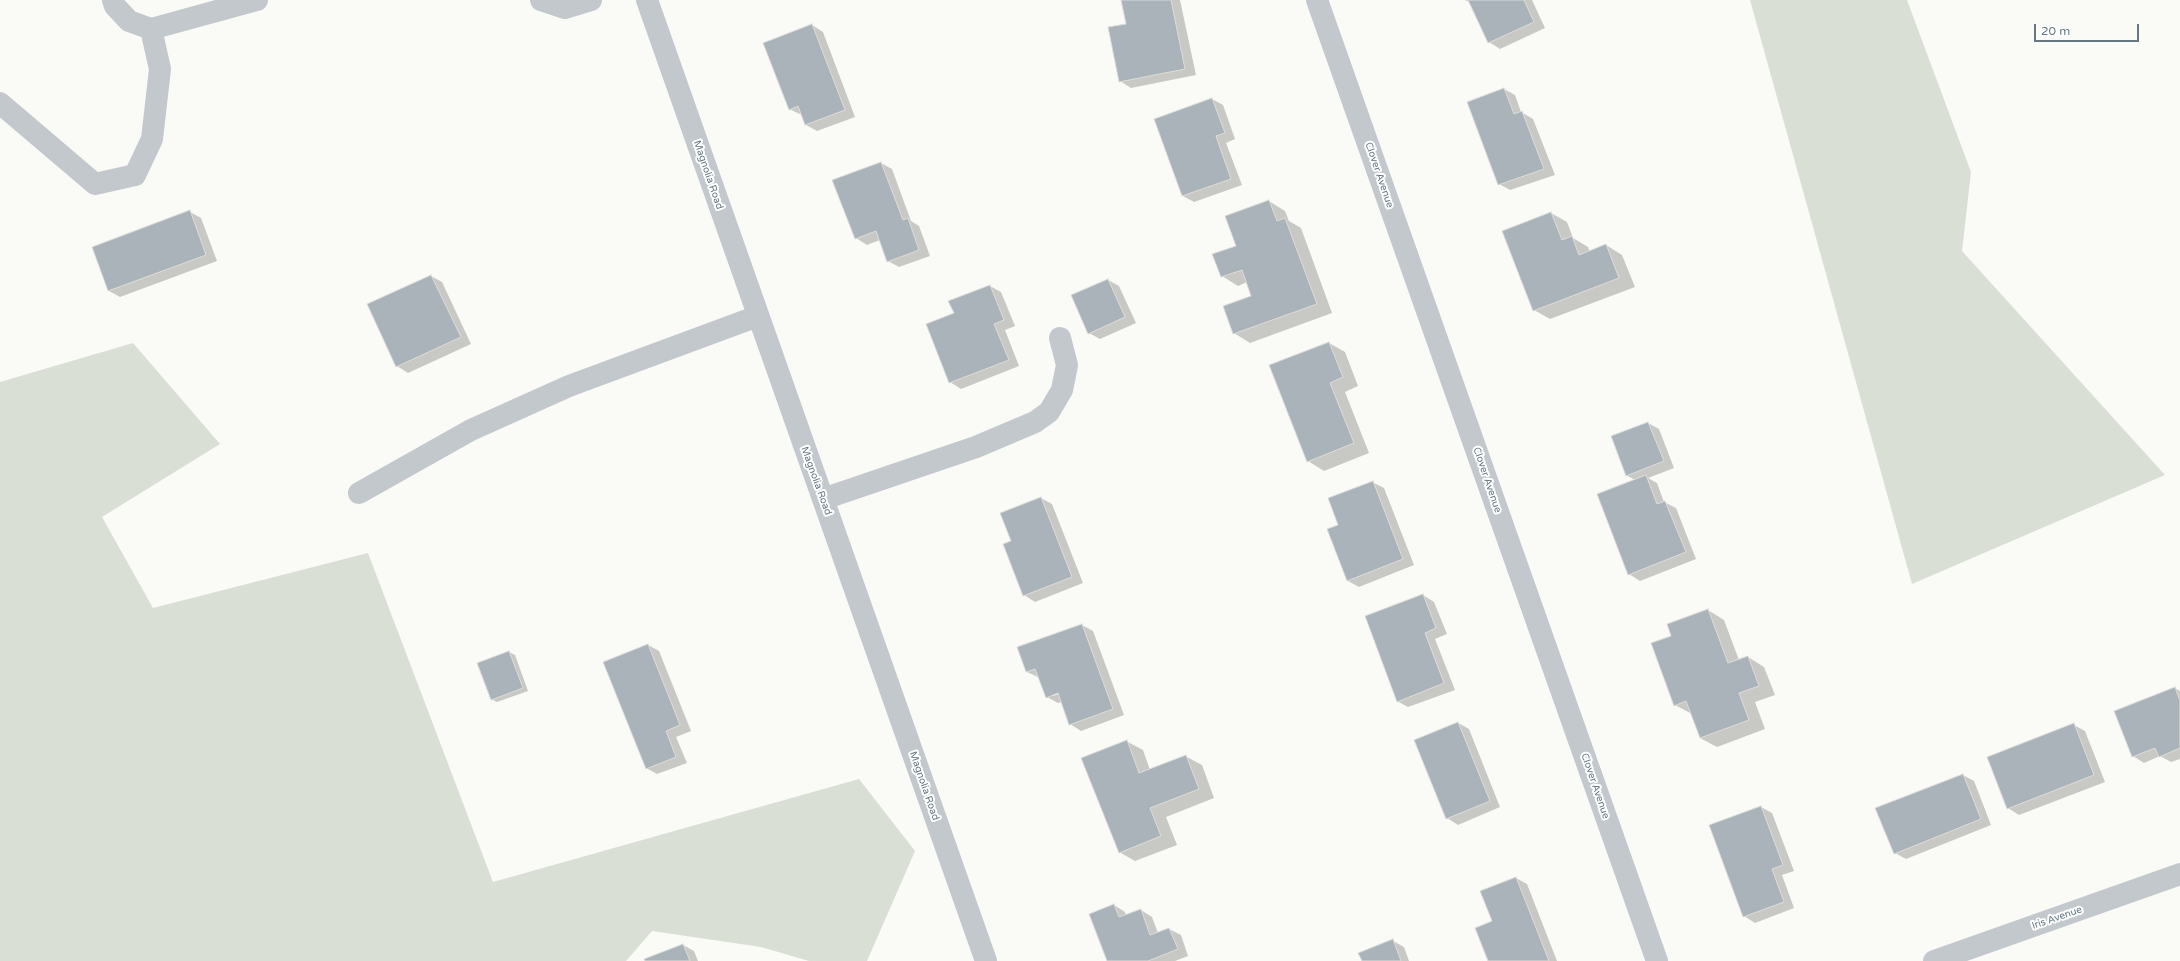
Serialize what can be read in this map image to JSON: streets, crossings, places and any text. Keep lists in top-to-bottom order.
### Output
{
  "streets": {
    "street": ["Magnolia Road", "Clover Avenue", "Iris Avenue"]
  },
  "scale_bar": "20 m"
}
